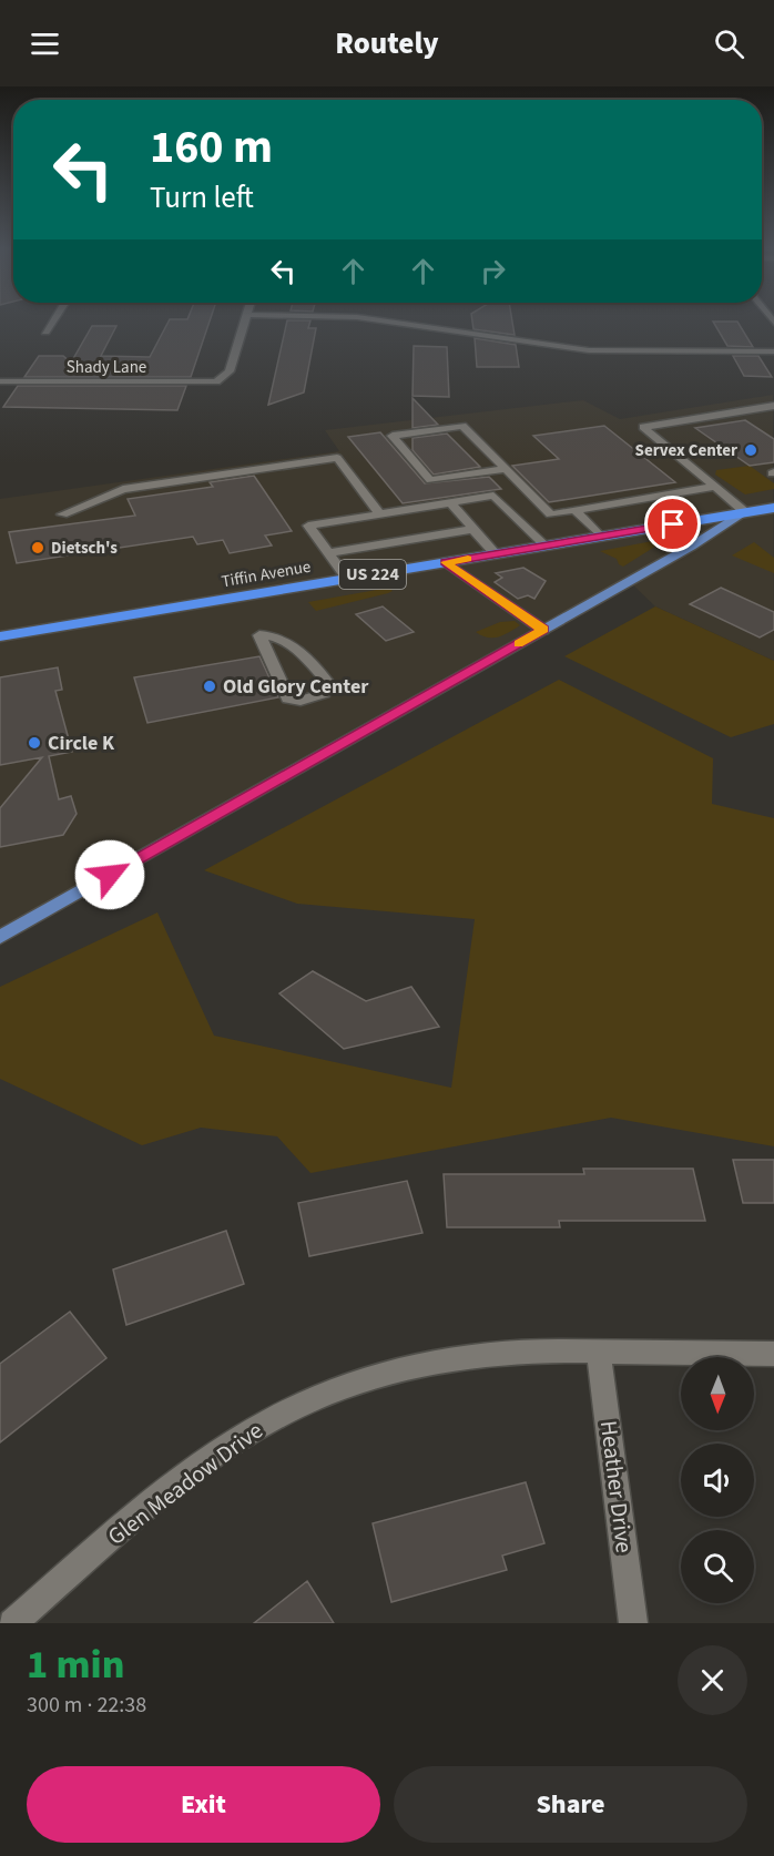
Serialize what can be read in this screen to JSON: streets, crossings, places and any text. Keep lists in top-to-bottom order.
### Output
{
  "streets": {
    "highway": ["Tiffin Avenue", "US 224"],
    "street": ["Shady Lane", "Glen Meadow Drive", "Heather Drive"]
  },
  "crossings": [
    ["Glen Meadow Drive", "Heather Drive"]
  ],
  "places": [
    "Servex Center",
    "Dietsch's",
    "Old Glory Center",
    "Circle K"
  ],
  "north": "bottom",
  "page": {
    "header": "Routely",
    "turn": ["160 m", "Turn left"],
    "heading": ["1 min", "300 m · 22:38"],
    "buttons": ["Exit", "Share"]
  }
}
